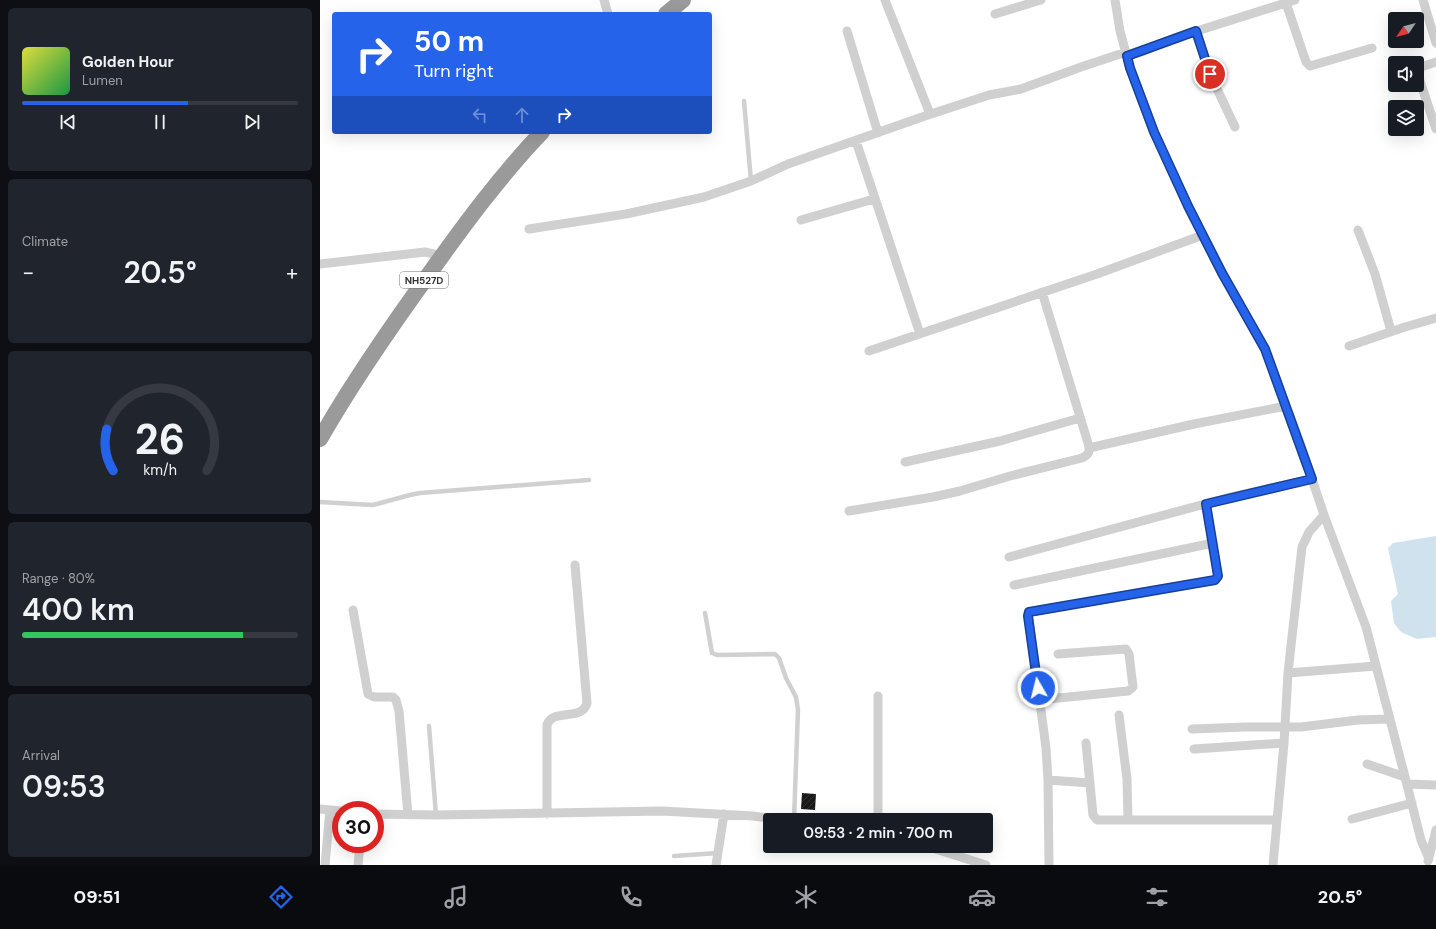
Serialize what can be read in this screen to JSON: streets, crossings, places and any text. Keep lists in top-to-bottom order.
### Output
{
  "streets": {
    "highway": ["NH527D"]
  },
  "north": "bottom left",
  "page": {
    "turn": ["50 m", "Turn right"],
    "song": ["Golden Hour", "Lumen"],
    "tile": [
      "Climate",
      ["Range · 80%", "400 km"],
      ["Arrival", "09:53"]
    ],
    "heat": ["−", "20.5°", "+"],
    "limit": "30",
    "trip": "09:53 · 2 min · 700 m",
    "tabs": ["09:51", "20.5°"],
    "gauge": ["26", "km/h"]
  }
}
